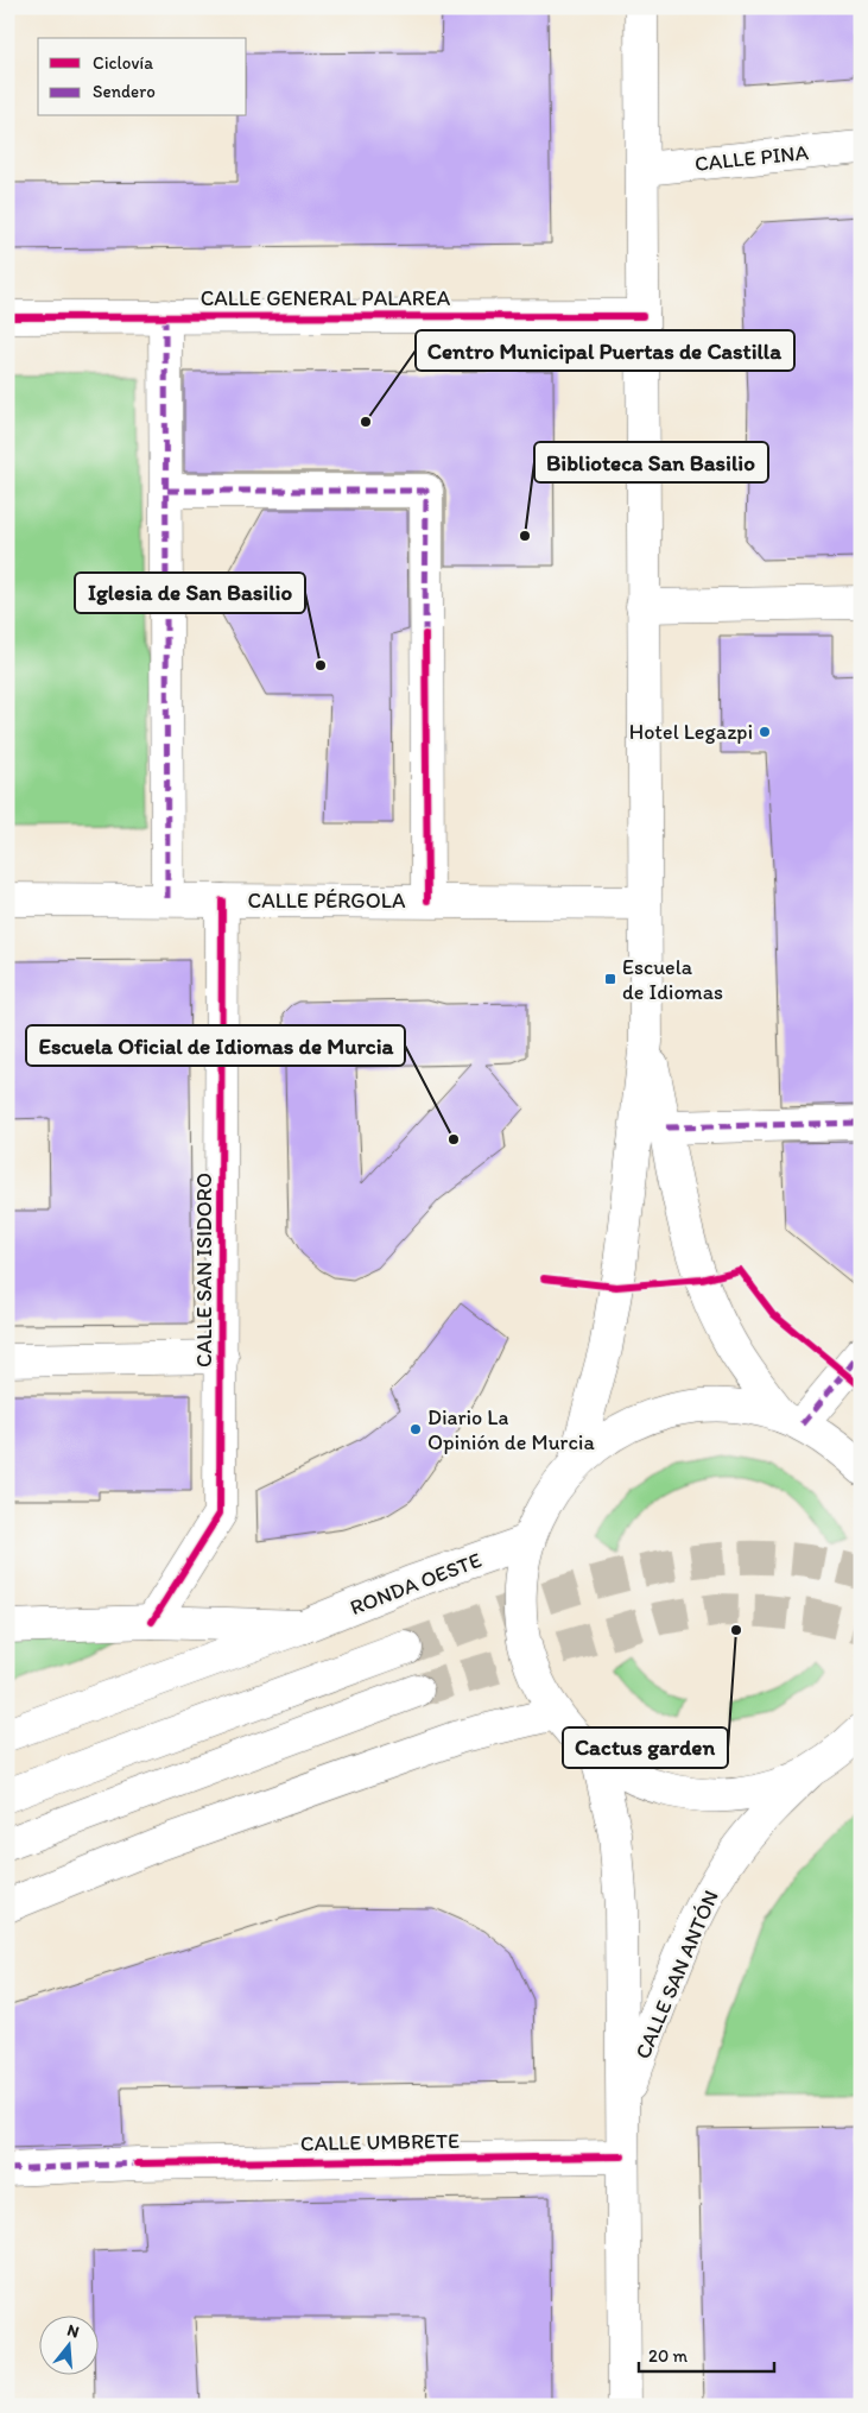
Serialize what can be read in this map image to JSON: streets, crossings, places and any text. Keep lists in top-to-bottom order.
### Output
{
  "streets": {
    "main road": [
      "CALLE PINA",
      "CALLE GENERAL PALAREA",
      "CALLE PÉRGOLA",
      "CALLE SAN ISIDORO",
      "RONDA OESTE",
      "CALLE SAN ANTÓN",
      "CALLE UMBRETE"
    ]
  },
  "crossings": [
    ["CALLE PÉRGOLA", "CALLE SAN ISIDORO"],
    ["CALLE SAN ANTÓN", "CALLE UMBRETE"]
  ],
  "places": {
    "other": [
      "Centro Municipal Puertas de Castilla",
      "Biblioteca San Basilio",
      "Iglesia de San Basilio",
      "Hotel Legazpi",
      "Escuela Oficial de Idiomas de Murcia",
      "Diario La Opinión de Murcia",
      "Cactus garden"
    ],
    "transit": ["Escuela de Idiomas"]
  },
  "legend": ["Ciclovía", "Sendero"],
  "scale_bar": "20 m",
  "north": "top"
}
